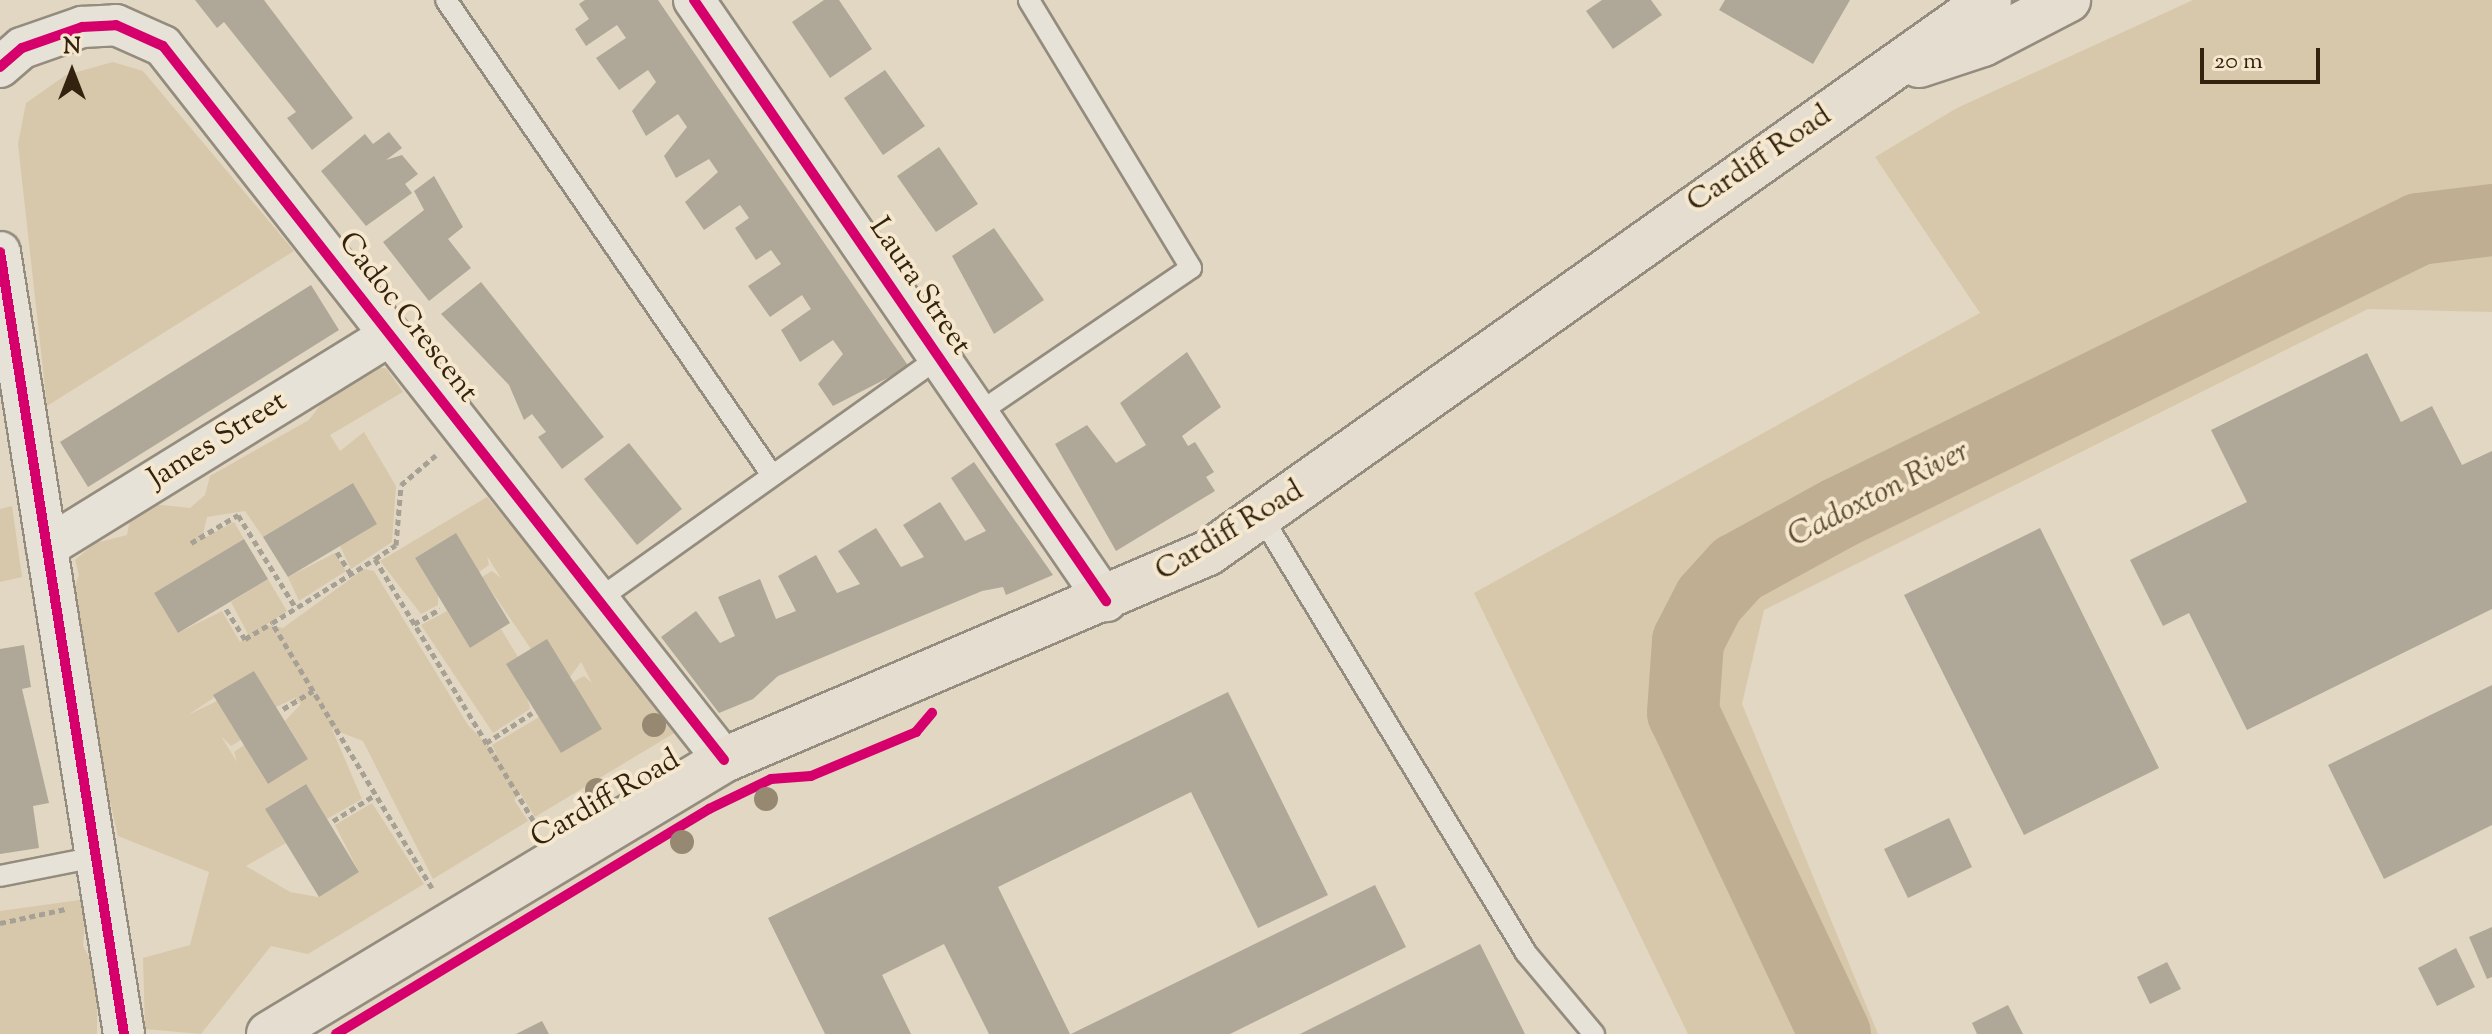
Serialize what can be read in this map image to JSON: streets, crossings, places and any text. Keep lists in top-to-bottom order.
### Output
{
  "streets": {
    "main road": ["Cardiff Road"],
    "street": ["Laura Street", "Cadoc Crescent", "James Street"]
  },
  "crossings": [
    ["Cardiff Road", "Laura Street"],
    ["Cardiff Road", "Cadoc Crescent"],
    ["Cadoc Crescent", "James Street"]
  ],
  "water": ["Cadoxton River"],
  "scale_bar": "20 m",
  "north": "top"
}
